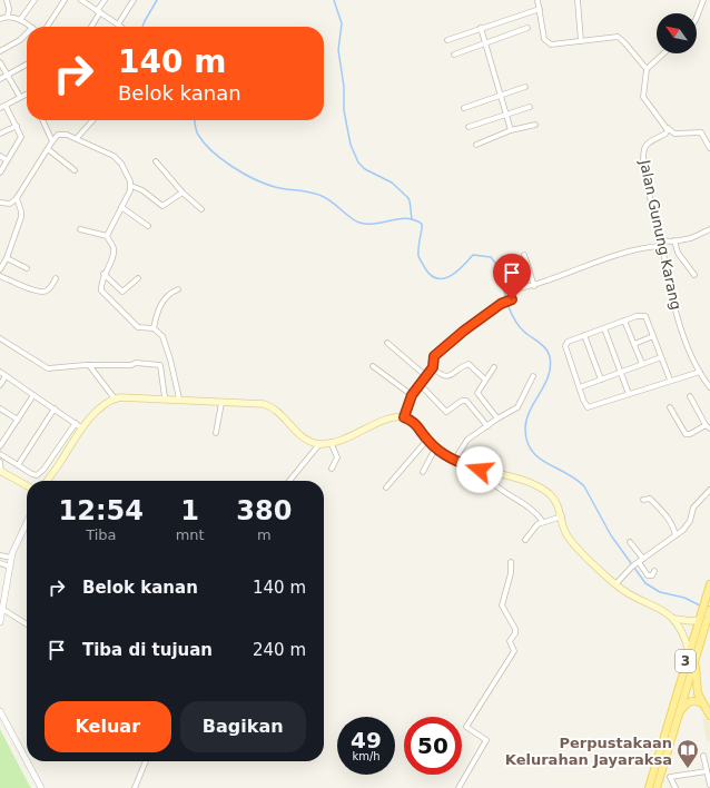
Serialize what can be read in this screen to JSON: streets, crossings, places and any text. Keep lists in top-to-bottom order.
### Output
{
  "streets": {
    "main road": ["3"],
    "street": ["Jalan Gunung Karang"]
  },
  "places": {
    "library": ["Perpustakaan Kelurahan Jayaraksa"]
  },
  "north": "top left",
  "page": {
    "turn": ["140 m", "Belok kanan"],
    "eta": [
      "12:54",
      "Tiba",
      "1",
      "mnt",
      "380",
      "m"
    ],
    "list": [
      {
        "name": "Belok kanan",
        "value": "140 m"
      },
      {
        "name": "Tiba di tujuan",
        "value": "240 m"
      }
    ],
    "buttons": ["Keluar", "Bagikan"],
    "speed": "49 km/h",
    "limit": "50"
  }
}
